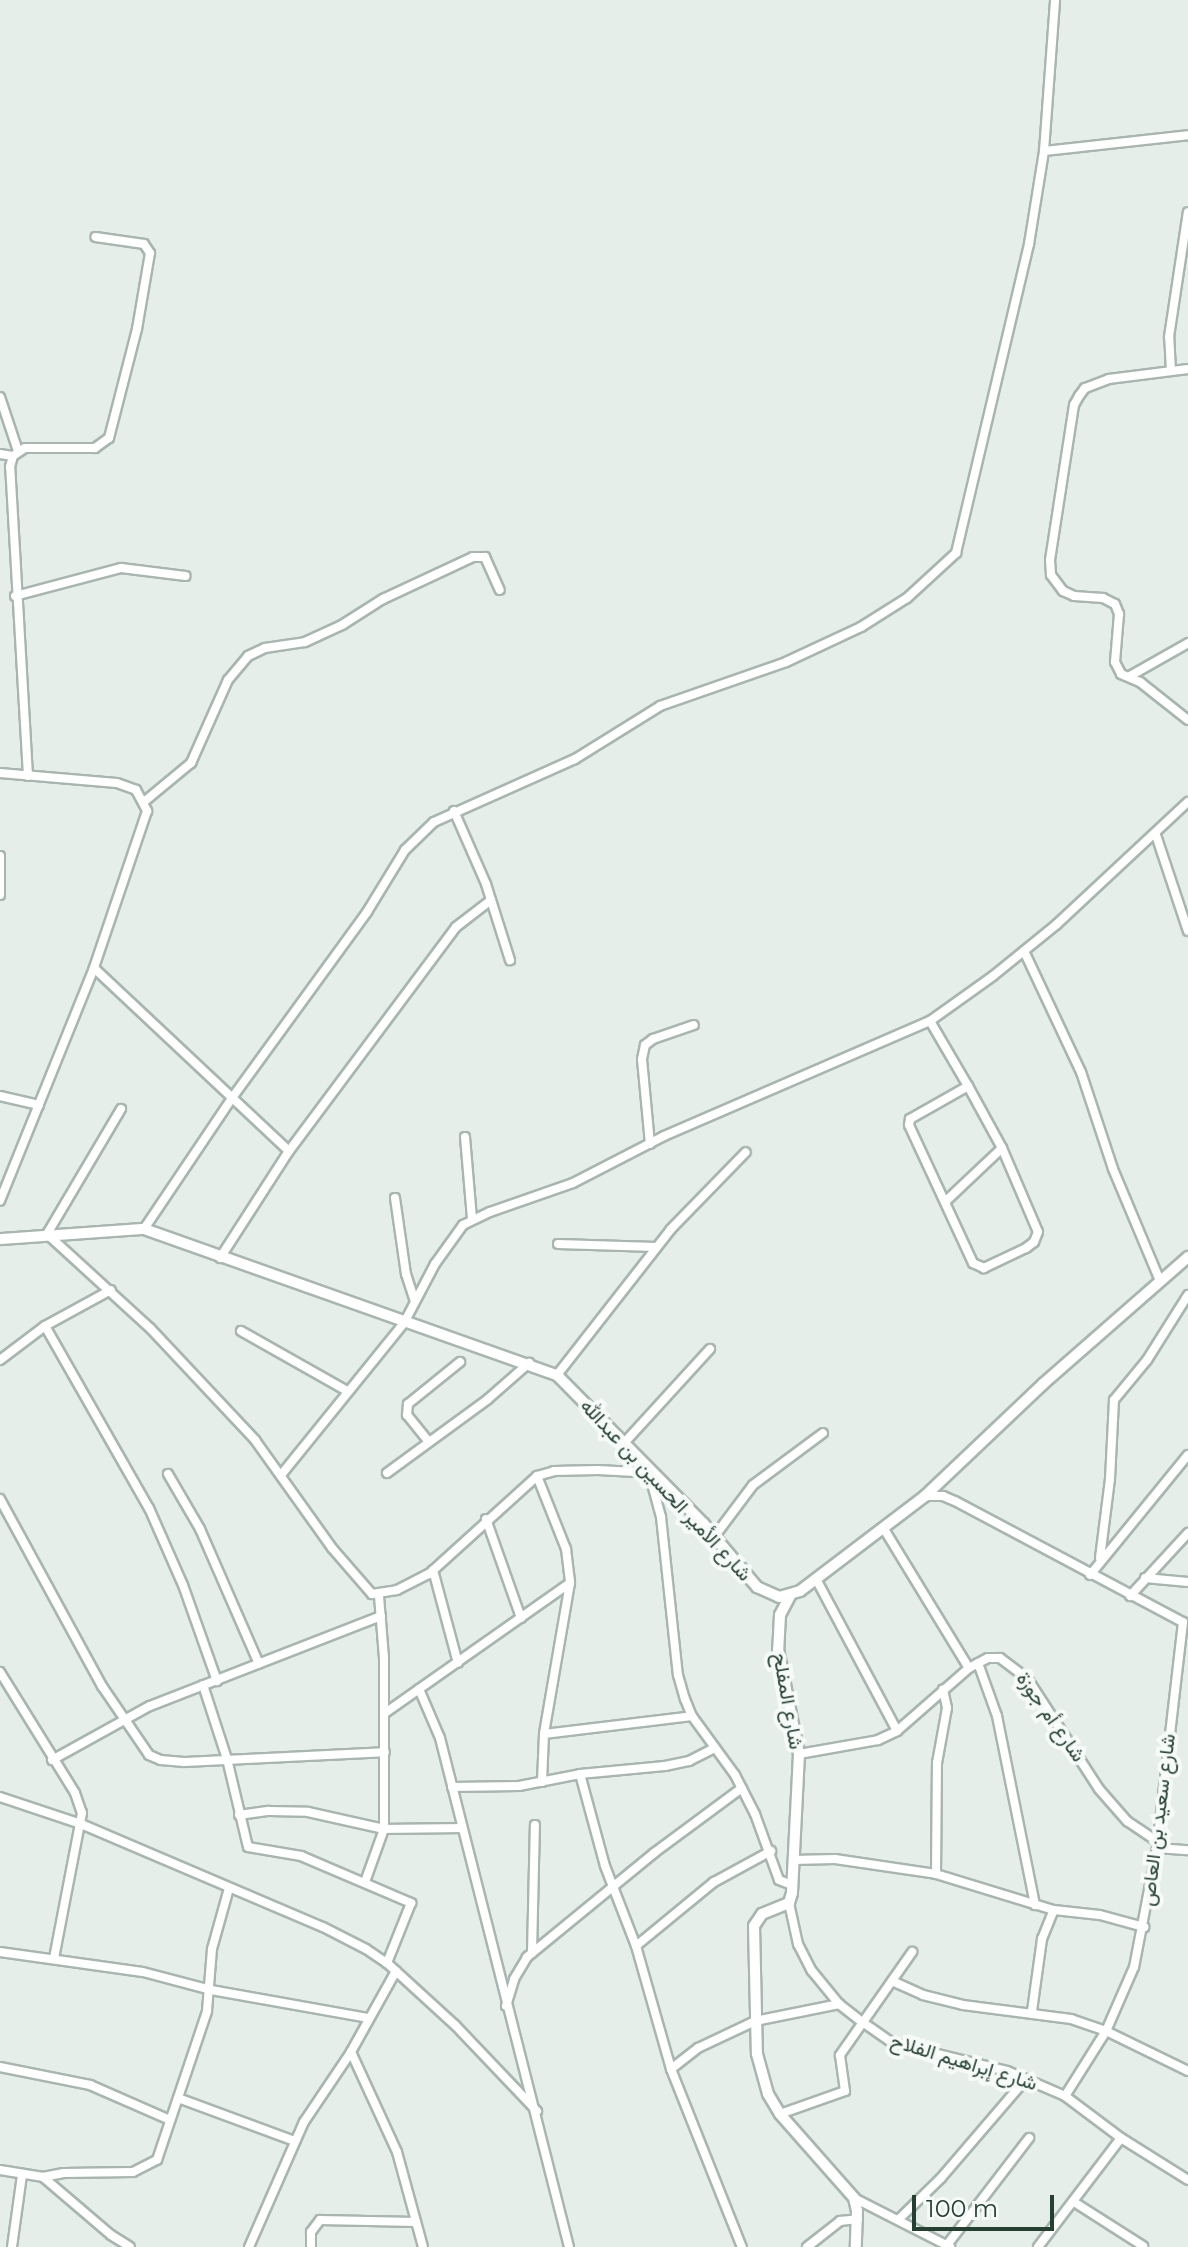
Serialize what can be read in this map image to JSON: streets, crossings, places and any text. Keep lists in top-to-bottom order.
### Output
{
  "streets": {
    "street": [
      "شارع الأمير الحسين بن عبدالله",
      "شارع المفلح",
      "شارع أم جوزة",
      "شارع سعيد بن العاص",
      "شارع إبراهيم الفلاح"
    ]
  },
  "crossings": [
    ["شارع الأمير الحسين بن عبدالله", "شارع المفلح"],
    ["شارع المفلح", "شارع إبراهيم الفلاح"],
    ["شارع أم جوزة", "شارع سعيد بن العاص"],
    ["شارع سعيد بن العاص", "شارع إبراهيم الفلاح"]
  ],
  "scale_bar": "100 m"
}
